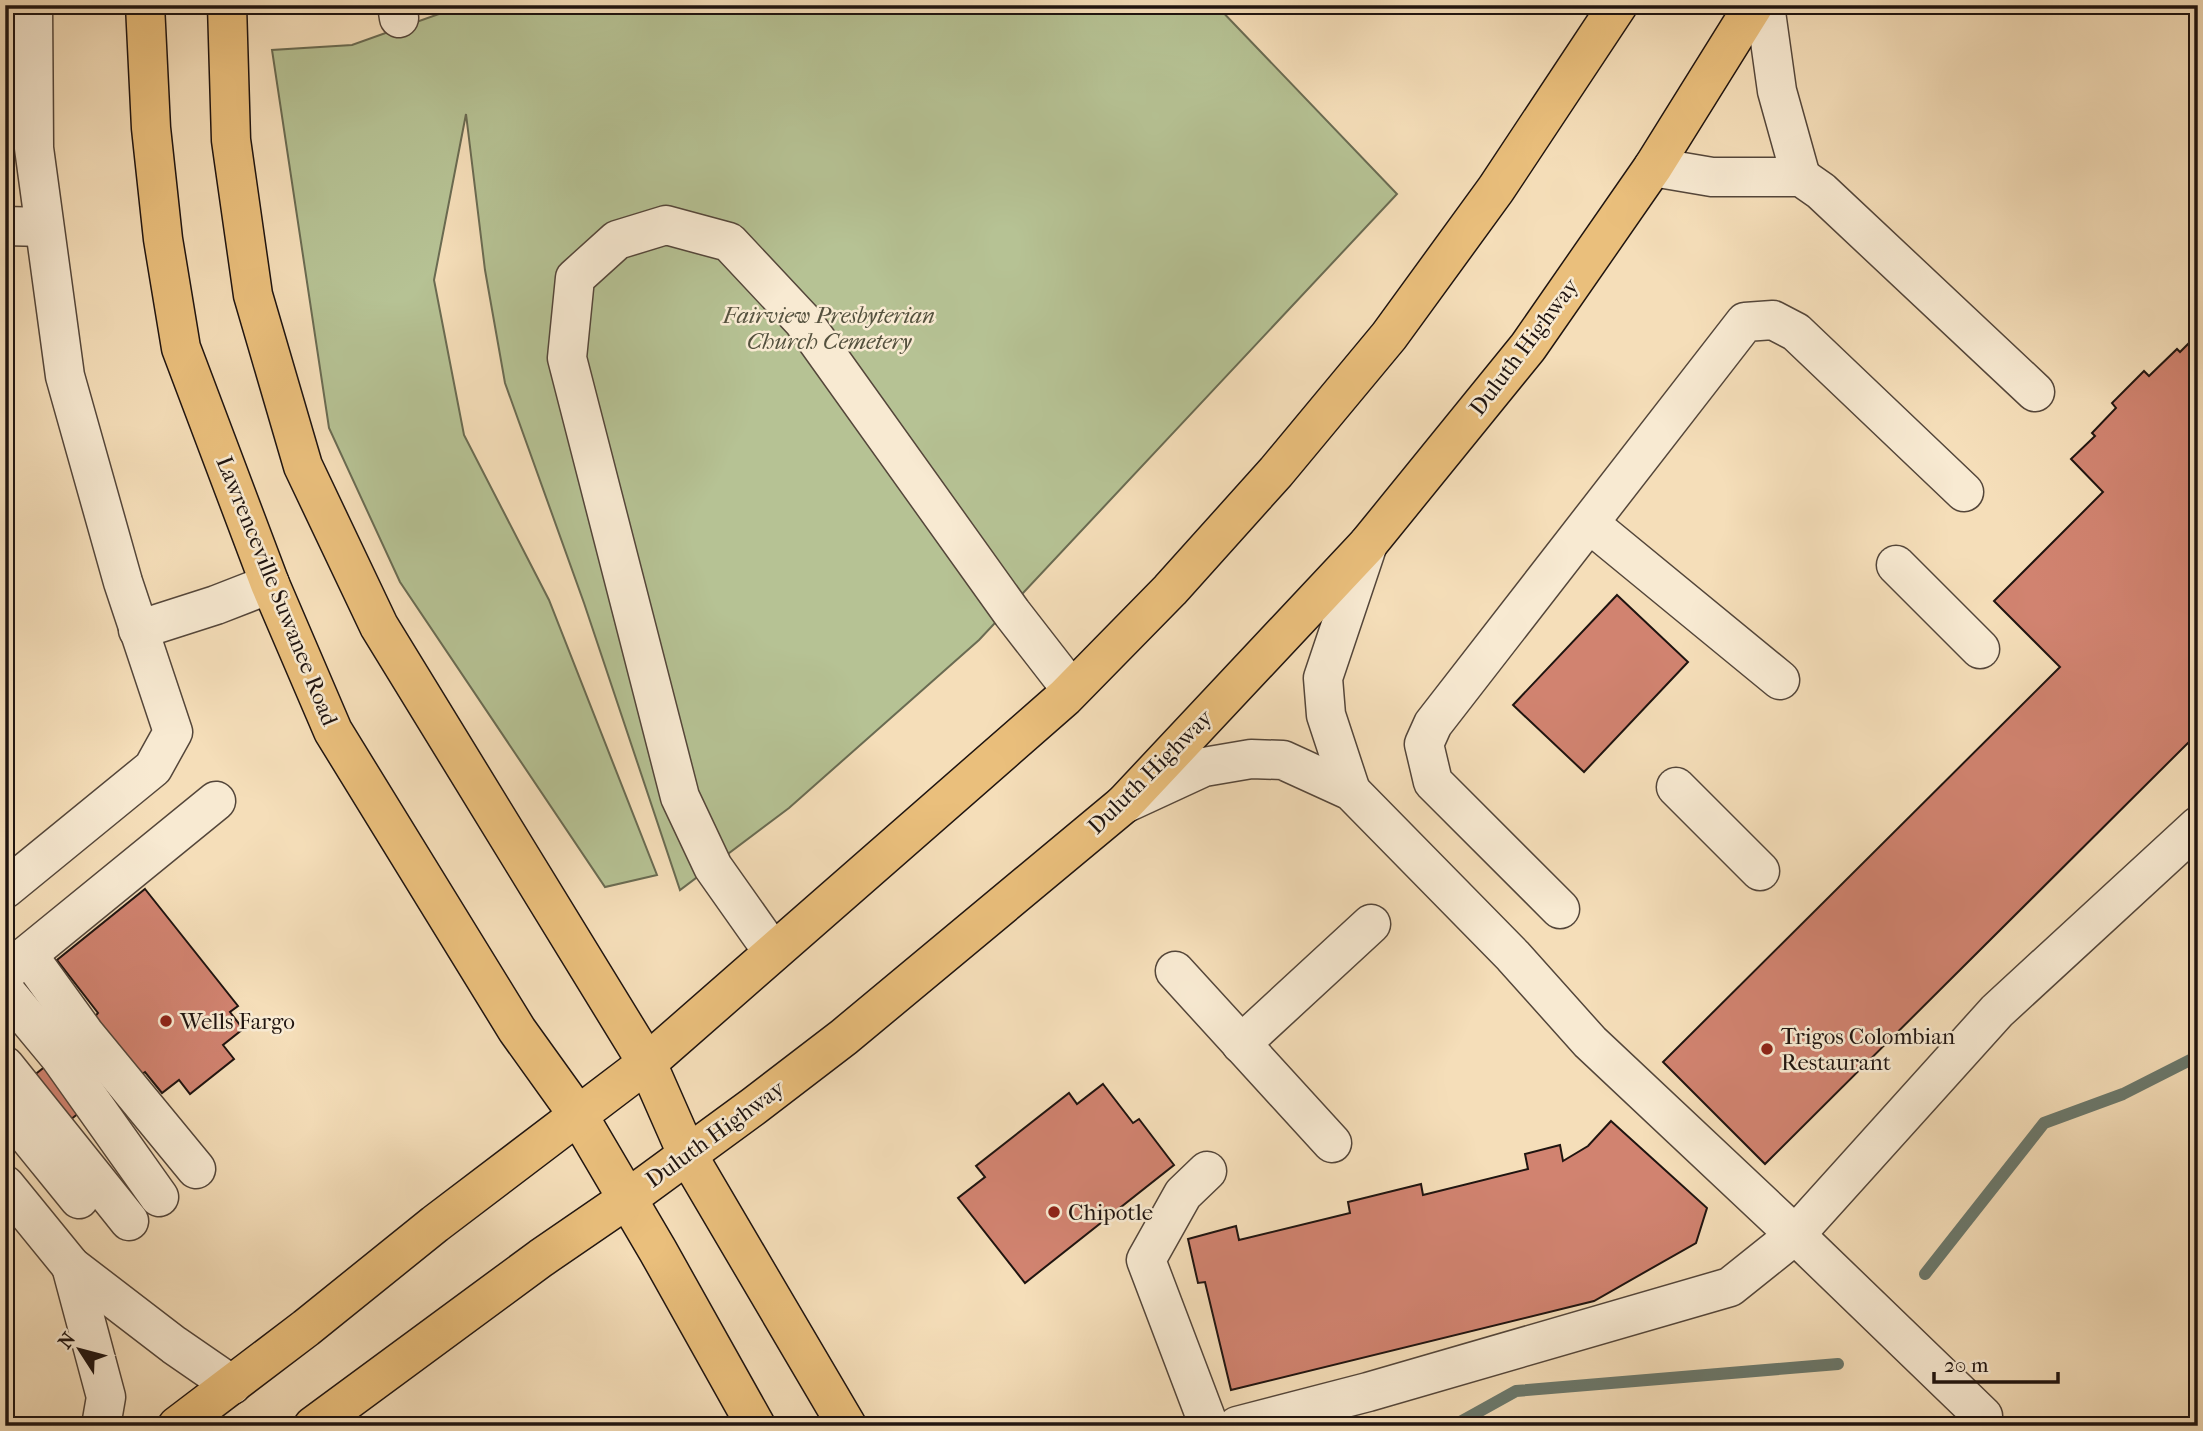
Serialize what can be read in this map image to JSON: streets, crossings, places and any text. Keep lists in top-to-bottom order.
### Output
{
  "streets": {
    "main road": ["Duluth Highway", "Lawrenceville Suwanee Road"]
  },
  "crossings": [
    ["Duluth Highway", "Lawrenceville Suwanee Road"]
  ],
  "parks": ["Fairview Presbyterian Church Cemetery"],
  "places": ["Wells Fargo", "Trigos Colombian Restaurant", "Chipotle"],
  "scale_bar": "20 m",
  "north": "top left"
}
